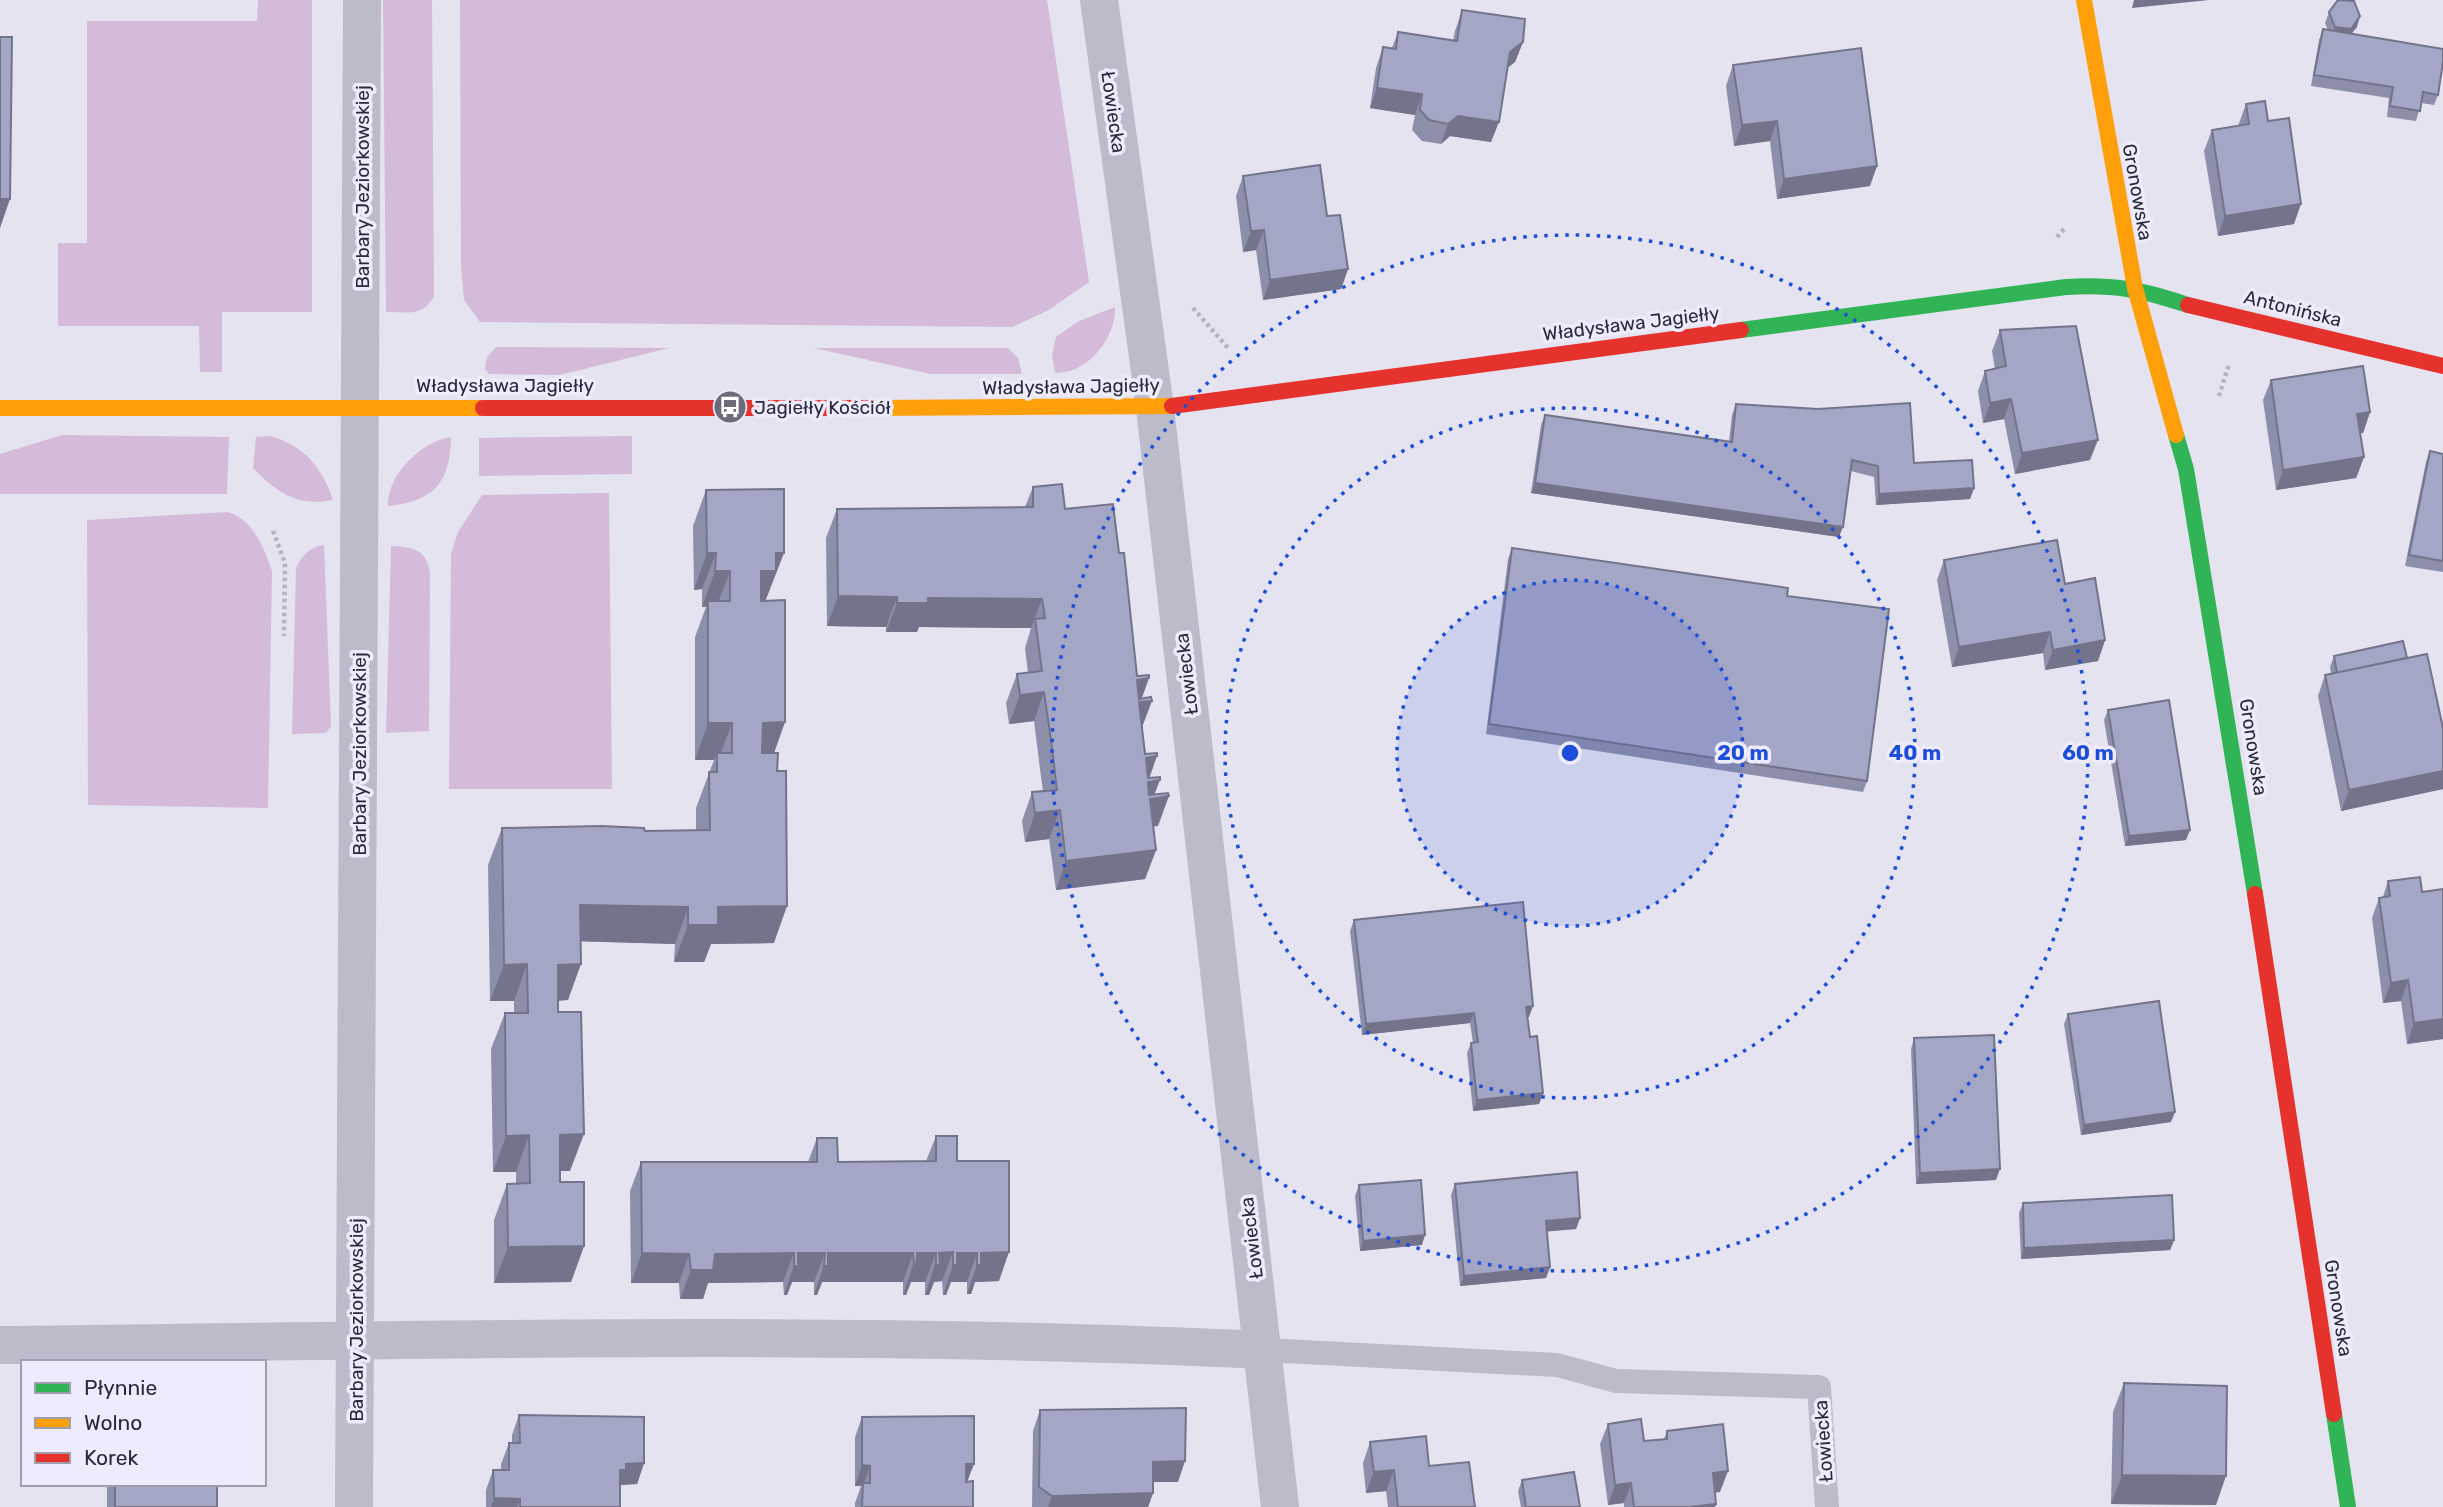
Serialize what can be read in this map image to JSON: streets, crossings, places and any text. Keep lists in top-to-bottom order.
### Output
{
  "streets": {
    "street": [
      "Łowiecka",
      "Barbary Jeziorkowskiej",
      "Gronowska",
      "Antonińska",
      "Władysława Jagiełły"
    ]
  },
  "crossings": [
    ["Łowiecka", "Władysława Jagiełły"],
    ["Barbary Jeziorkowskiej", "Władysława Jagiełły"],
    ["Gronowska", "Antonińska"],
    ["Gronowska", "Władysława Jagiełły"],
    ["Antonińska", "Władysława Jagiełły"]
  ],
  "places": {
    "bus stop": ["Jagiełły Kościół"]
  },
  "legend": ["Płynnie", "Wolno", "Korek"],
  "rings": ["20 m", "40 m", "60 m"]
}
